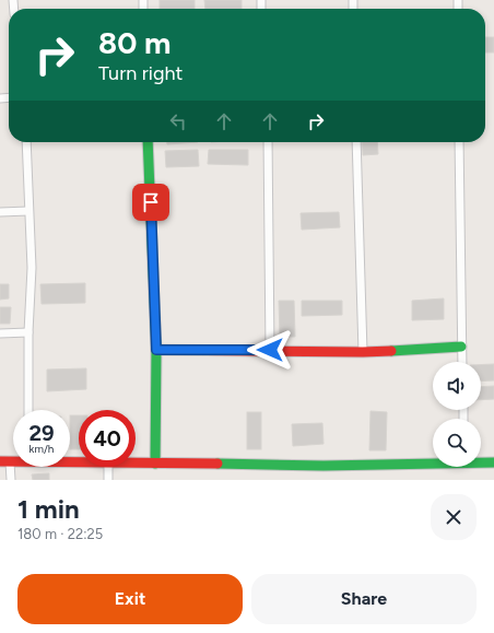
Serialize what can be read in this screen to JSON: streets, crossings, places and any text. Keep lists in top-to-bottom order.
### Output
{
  "page": {
    "turn": ["80 m", "Turn right"],
    "speed": "29 km/h",
    "limit": "40",
    "heading": ["1 min", "180 m · 22:25"],
    "buttons": ["Exit", "Share"]
  }
}
